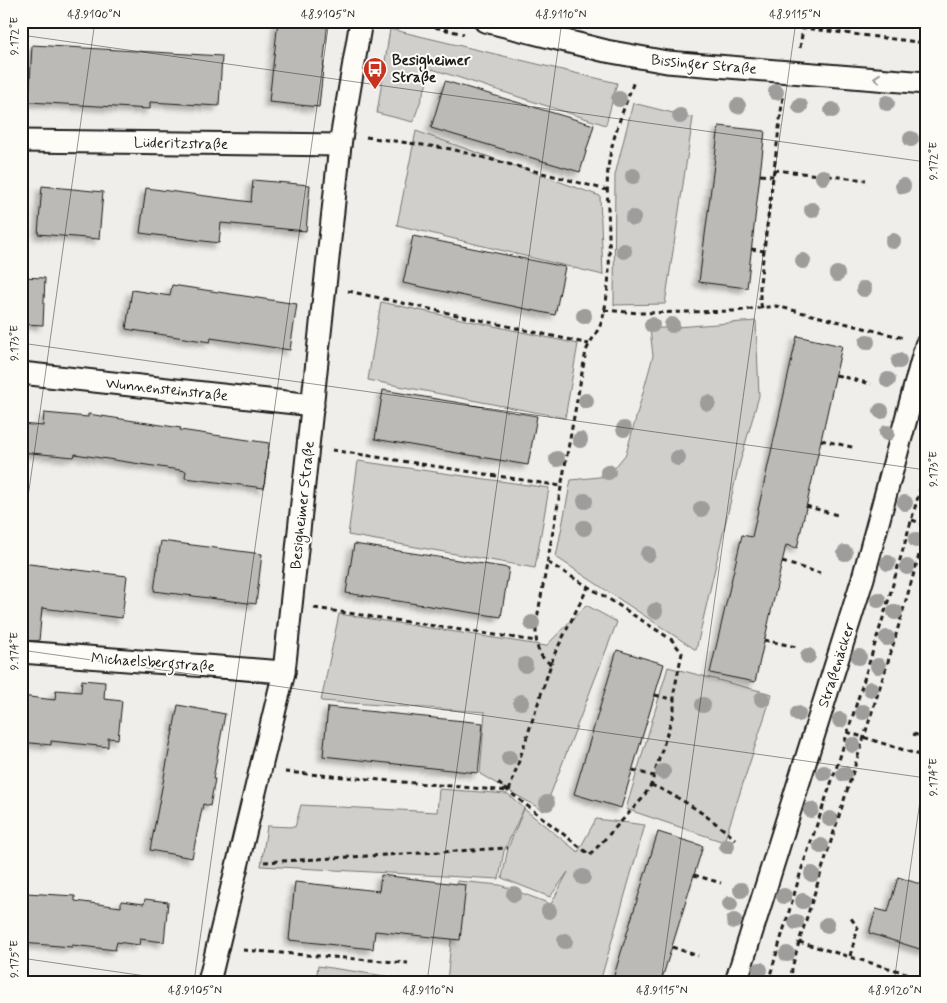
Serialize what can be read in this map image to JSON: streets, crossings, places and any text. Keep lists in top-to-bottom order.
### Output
{
  "streets": {
    "street": [
      "Bissinger Straße",
      "Lüderitzstraße",
      "Wunnensteinstraße",
      "Besigheimer Straße",
      "Michaelsbergstraße",
      "Straßenäcker"
    ]
  },
  "crossings": [
    ["Lüderitzstraße", "Besigheimer Straße"],
    ["Wunnensteinstraße", "Besigheimer Straße"],
    ["Besigheimer Straße", "Michaelsbergstraße"]
  ],
  "places": {
    "bus stop": ["Besigheimer Straße"]
  },
  "coordinates": [
    "48.9100°N",
    "48.9105°N",
    "48.9110°N",
    "48.9115°N",
    "9.172°E",
    "9.173°E",
    "9.174°E",
    "9.175°E",
    "48.9120°N"
  ]
}
